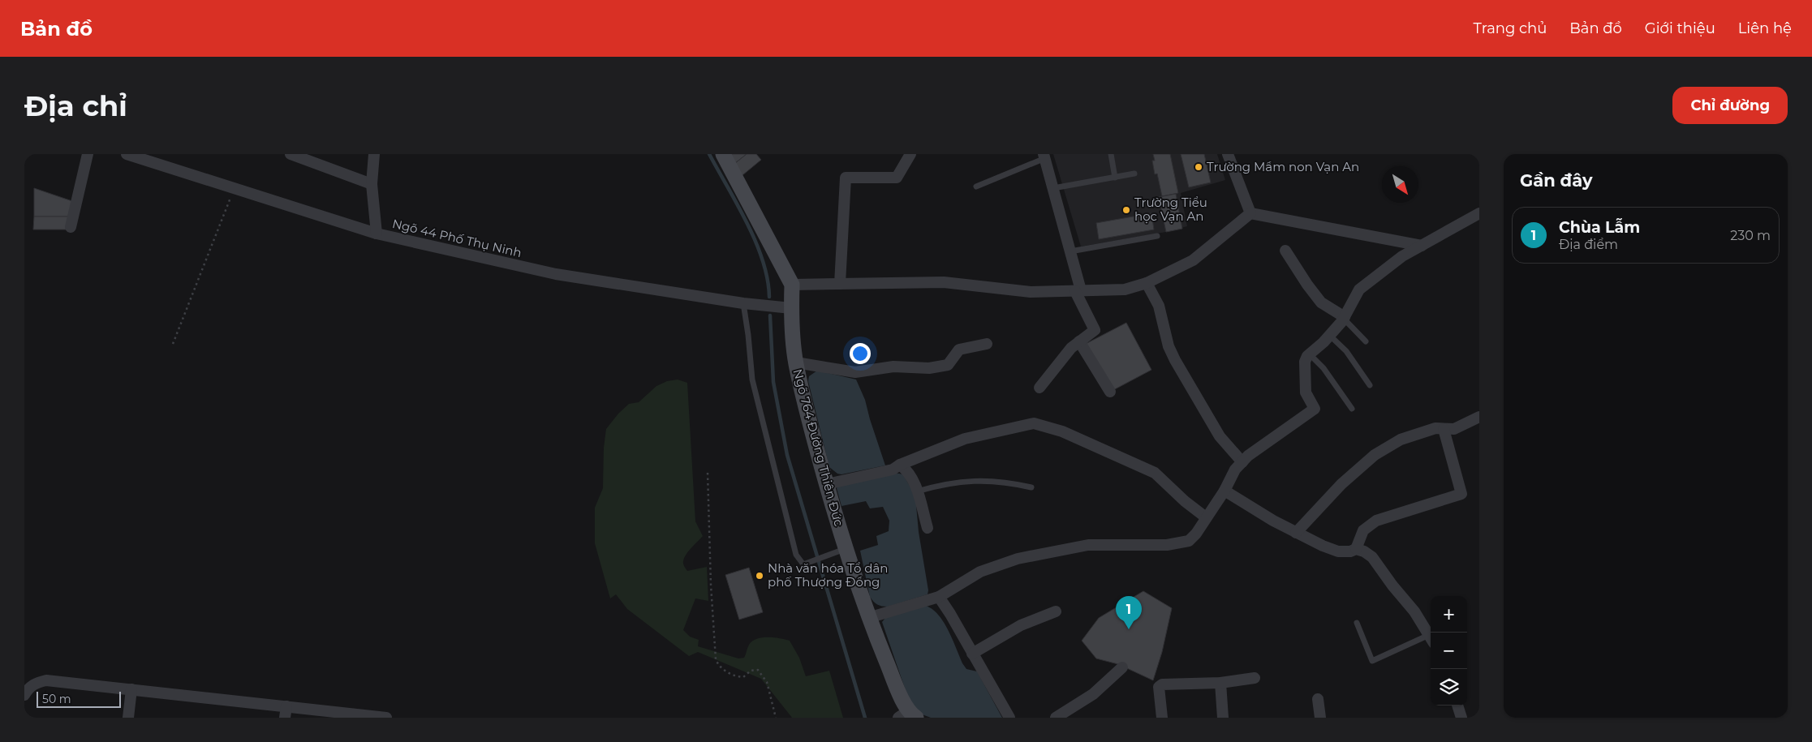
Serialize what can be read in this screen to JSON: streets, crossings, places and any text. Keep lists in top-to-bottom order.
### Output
{
  "streets": {
    "street": ["Ngõ 44 Phố Thụ Ninh", "Ngõ 764 Đường Thiên Đức"]
  },
  "crossings": [
    ["Ngõ 44 Phố Thụ Ninh", "Ngõ 764 Đường Thiên Đức"]
  ],
  "places": ["Trường Mầm non Vạn An", "Trường Tiểu học Vạn An", "Nhà văn hóa Tổ dân phố Thượng Đồng"],
  "scale_bar": "50 m",
  "north": "bottom right",
  "page": {
    "header": "Bản đồ",
    "nav": [
      "Trang chủ",
      "Bản đồ",
      "Giới thiệu",
      "Liên hệ"
    ],
    "buttons": "Chỉ đường",
    "title": "Địa chỉ",
    "heading": "Gần đây",
    "list": [
      {
        "mark": "1",
        "name": "Chùa Lẫm",
        "note": "Địa điểm",
        "value": "230 m"
      }
    ],
    "map_buttons": ["+", "−"],
    "pins": "1",
    "scale": "50 m"
  }
}
